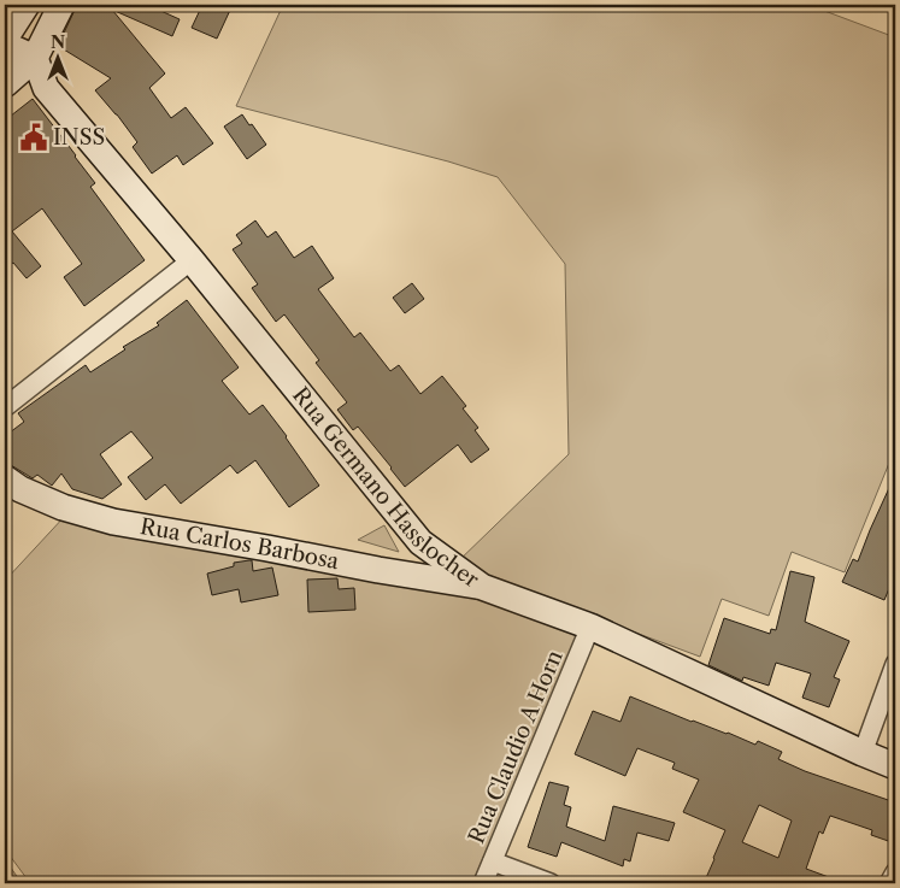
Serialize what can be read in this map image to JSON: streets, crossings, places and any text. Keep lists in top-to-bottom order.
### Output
{
  "streets": {
    "main road": ["Rua Germano Hasslocher", "Rua Carlos Barbosa"],
    "street": ["Rua Claudio A Horn"]
  },
  "crossings": [
    ["Rua Germano Hasslocher", "Rua Carlos Barbosa"],
    ["Rua Germano Hasslocher", "Rua Claudio A Horn"]
  ],
  "places": {
    "public building": ["INSS"]
  },
  "north": "top"
}
